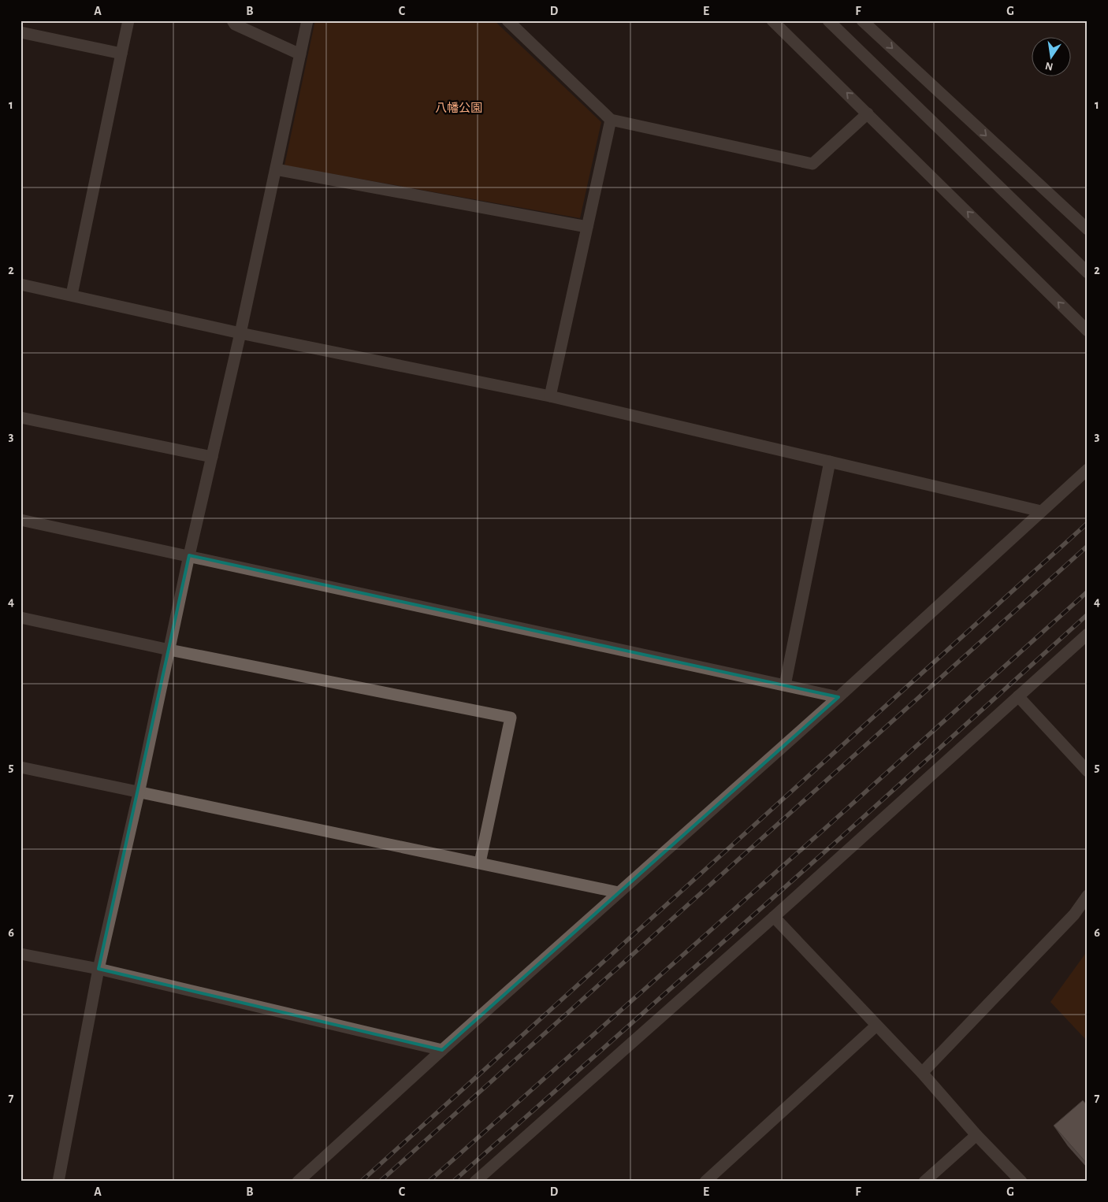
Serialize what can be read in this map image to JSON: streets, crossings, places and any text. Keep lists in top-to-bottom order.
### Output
{
  "parks": ["八幡公園"],
  "north": "bottom",
  "grid": {
    "columns": [
      "A",
      "B",
      "C",
      "D",
      "E",
      "F",
      "G"
    ],
    "rows": [
      "1",
      "2",
      "3",
      "4",
      "5",
      "6",
      "7"
    ]
  }
}
